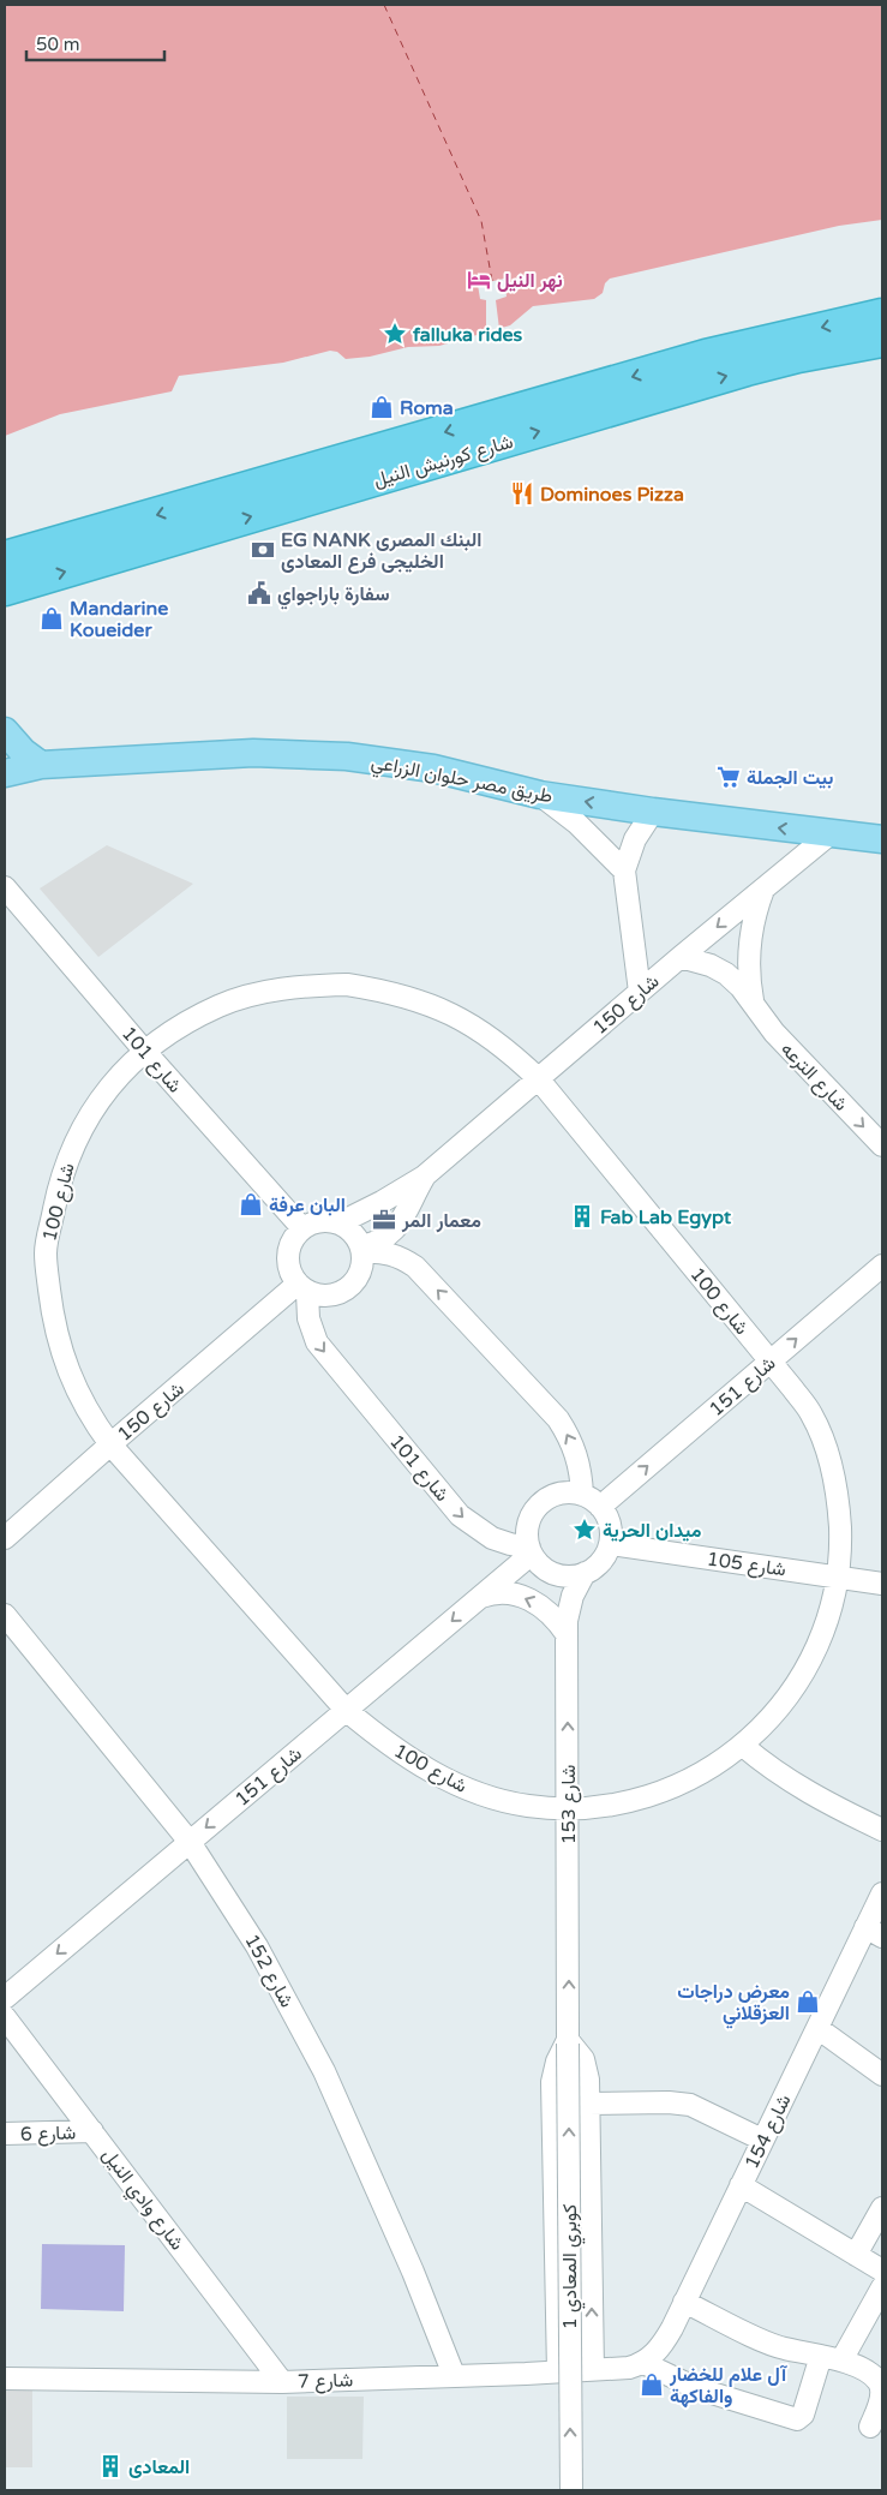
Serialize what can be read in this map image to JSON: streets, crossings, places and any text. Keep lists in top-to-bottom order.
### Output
{
  "streets": {
    "highway": ["شارع كورنيش النيل"],
    "main road": ["طريق مصر حلوان الزراعي"],
    "street": [
      "شارع 150",
      "شارع 101",
      "شارع الترعه",
      "شارع 100",
      "شارع 151",
      "شارع 105",
      "شارع 153",
      "شارع 152",
      "شارع 154",
      "شارع 6",
      "شارع وادي النيل",
      "كوبري المعادي 1",
      "شارع 7"
    ]
  },
  "crossings": [
    ["طريق مصر حلوان الزراعي", "شارع 150"],
    ["شارع 150", "شارع 101"],
    ["شارع 150", "شارع الترعه"],
    ["شارع 150", "شارع 100"],
    ["شارع 101", "شارع 100"],
    ["شارع 101", "شارع 151"],
    ["شارع 101", "شارع 105"],
    ["شارع 101", "شارع 153"],
    ["شارع 100", "شارع 151"],
    ["شارع 100", "شارع 105"],
    ["شارع 100", "شارع 153"],
    ["شارع 151", "شارع 105"],
    ["شارع 151", "شارع 153"],
    ["شارع 151", "شارع 152"],
    ["شارع 105", "شارع 153"],
    ["شارع 153", "كوبري المعادي 1"],
    ["شارع 153", "شارع 7"],
    ["شارع 152", "شارع 7"],
    ["شارع 154", "شارع 7"],
    ["شارع 6", "شارع وادي النيل"],
    ["شارع وادي النيل", "شارع 7"]
  ],
  "one_way": ["شارع الترعه", "شارع 153"],
  "places": {
    "hotel": ["نهر النيل"],
    "place": ["falluka rides", "ميدان الحرية"],
    "shop": [
      "Roma",
      "Mandarine Koueider",
      "البان عرفة",
      "معرض دراجات العزقلاني",
      "آل علام للخضار والفاكهة"
    ],
    "restaurant": ["Dominoes Pizza"],
    "bank": ["EG NANK البنك المصرى الخليجى فرع المعادى"],
    "public building": ["سفارة باراجواي"],
    "supermarket": ["بيت الجملة"],
    "building": ["Fab Lab Egypt", "المعادى"],
    "office": ["معمار المر"]
  },
  "scale_bar": "50 m"
}
